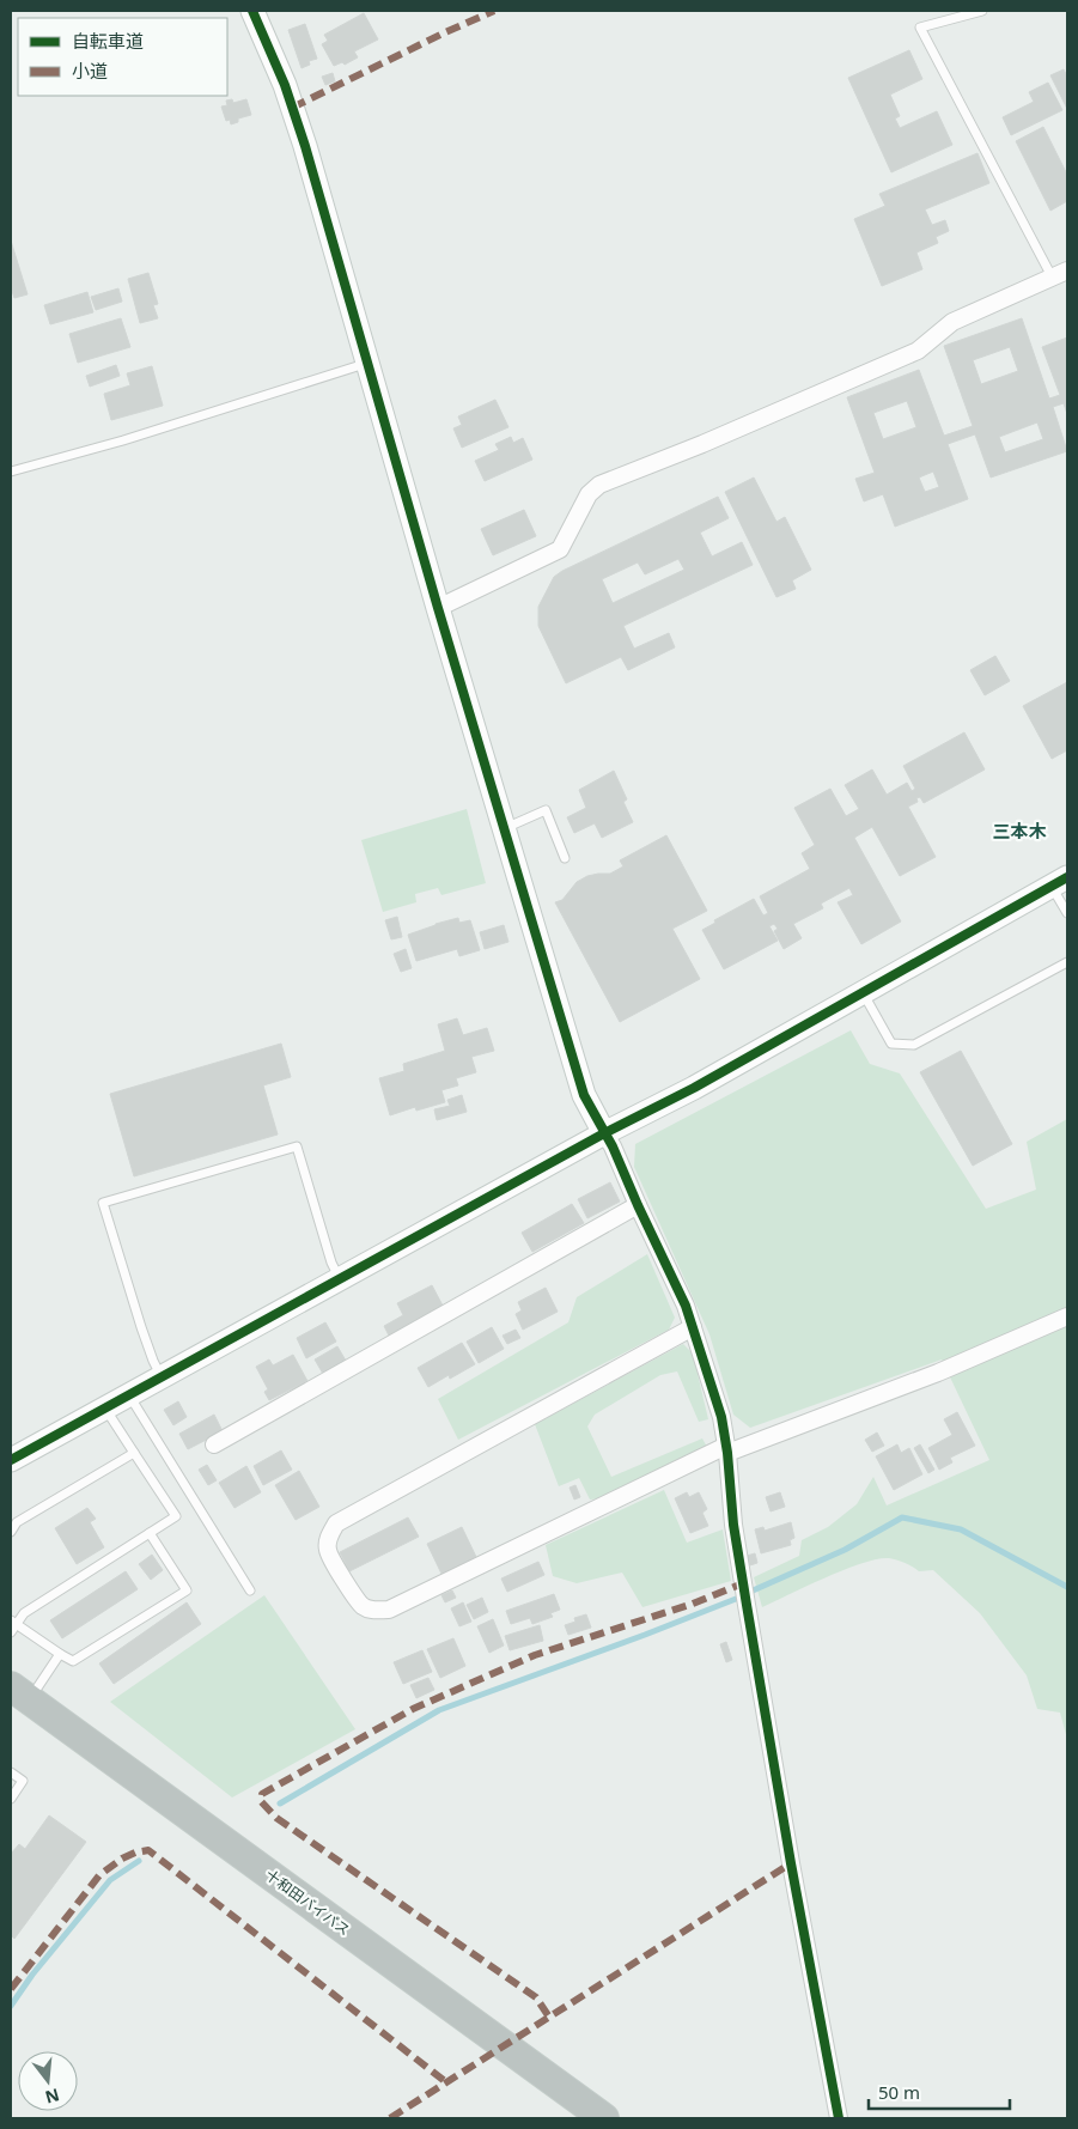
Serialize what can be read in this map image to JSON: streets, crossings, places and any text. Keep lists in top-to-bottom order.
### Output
{
  "streets": {
    "highway": ["十和田バイパス"]
  },
  "districts": ["三本木"],
  "legend": ["自転車道", "小道"],
  "scale_bar": "50 m",
  "north": "bottom"
}
